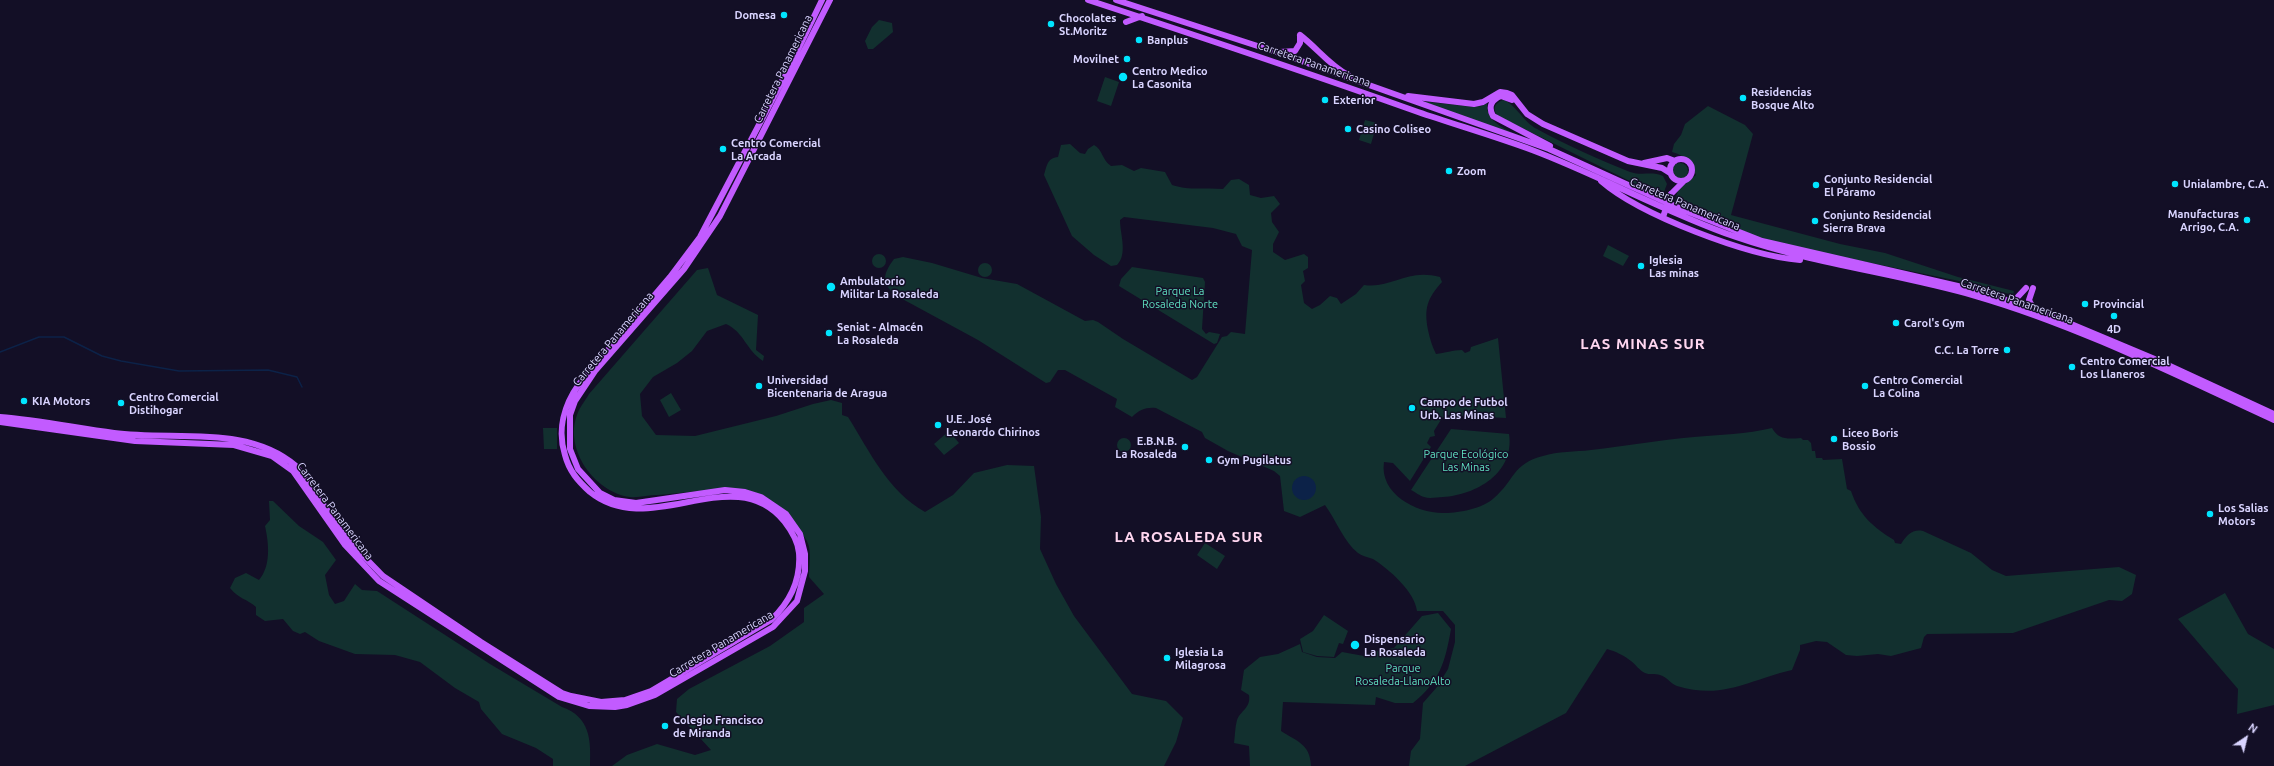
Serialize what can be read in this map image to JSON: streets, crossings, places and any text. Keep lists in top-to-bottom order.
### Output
{
  "streets": {
    "main road": ["Carretera Panamericana"]
  },
  "districts": ["LAS MINAS SUR", "LA ROSALEDA SUR"],
  "parks": ["Parque La Rosaleda Norte", "Parque Ecológico Las Minas", "Parque Rosaleda-LlanoAlto"],
  "places": [
    "Domesa",
    "Chocolates St.Moritz",
    "Banplus",
    "Movilnet",
    "Centro Medico La Casonita",
    "Residencias Bosque Alto",
    "Exterior",
    "Casino Coliseo",
    "Centro Comercial La Arcada",
    "Zoom",
    "Unialambre, C.A.",
    "Conjunto Residencial El Páramo",
    "Manufacturas Arrigo, C.A.",
    "Conjunto Residencial Sierra Brava",
    "Iglesia Las minas",
    "Ambulatorio Militar La Rosaleda",
    "Provincial",
    "4D",
    "Carol's Gym",
    "Seniat - Almacén La Rosaleda",
    "C.C. La Torre",
    "Centro Comercial Los Llaneros",
    "Universidad Bicentenaria de Aragua",
    "Centro Comercial La Colina",
    "KIA Motors",
    "Centro Comercial Distihogar",
    "Campo de Futbol Urb. Las Minas",
    "U.E. José Leonardo Chirinos",
    "Liceo Boris Bossio",
    "E.B.N.B. La Rosaleda",
    "Gym Pugilatus",
    "Los Salias Motors",
    "Dispensario La Rosaleda",
    "Iglesia La Milagrosa",
    "Colegio Francisco de Miranda"
  ],
  "north": "top right"
}
